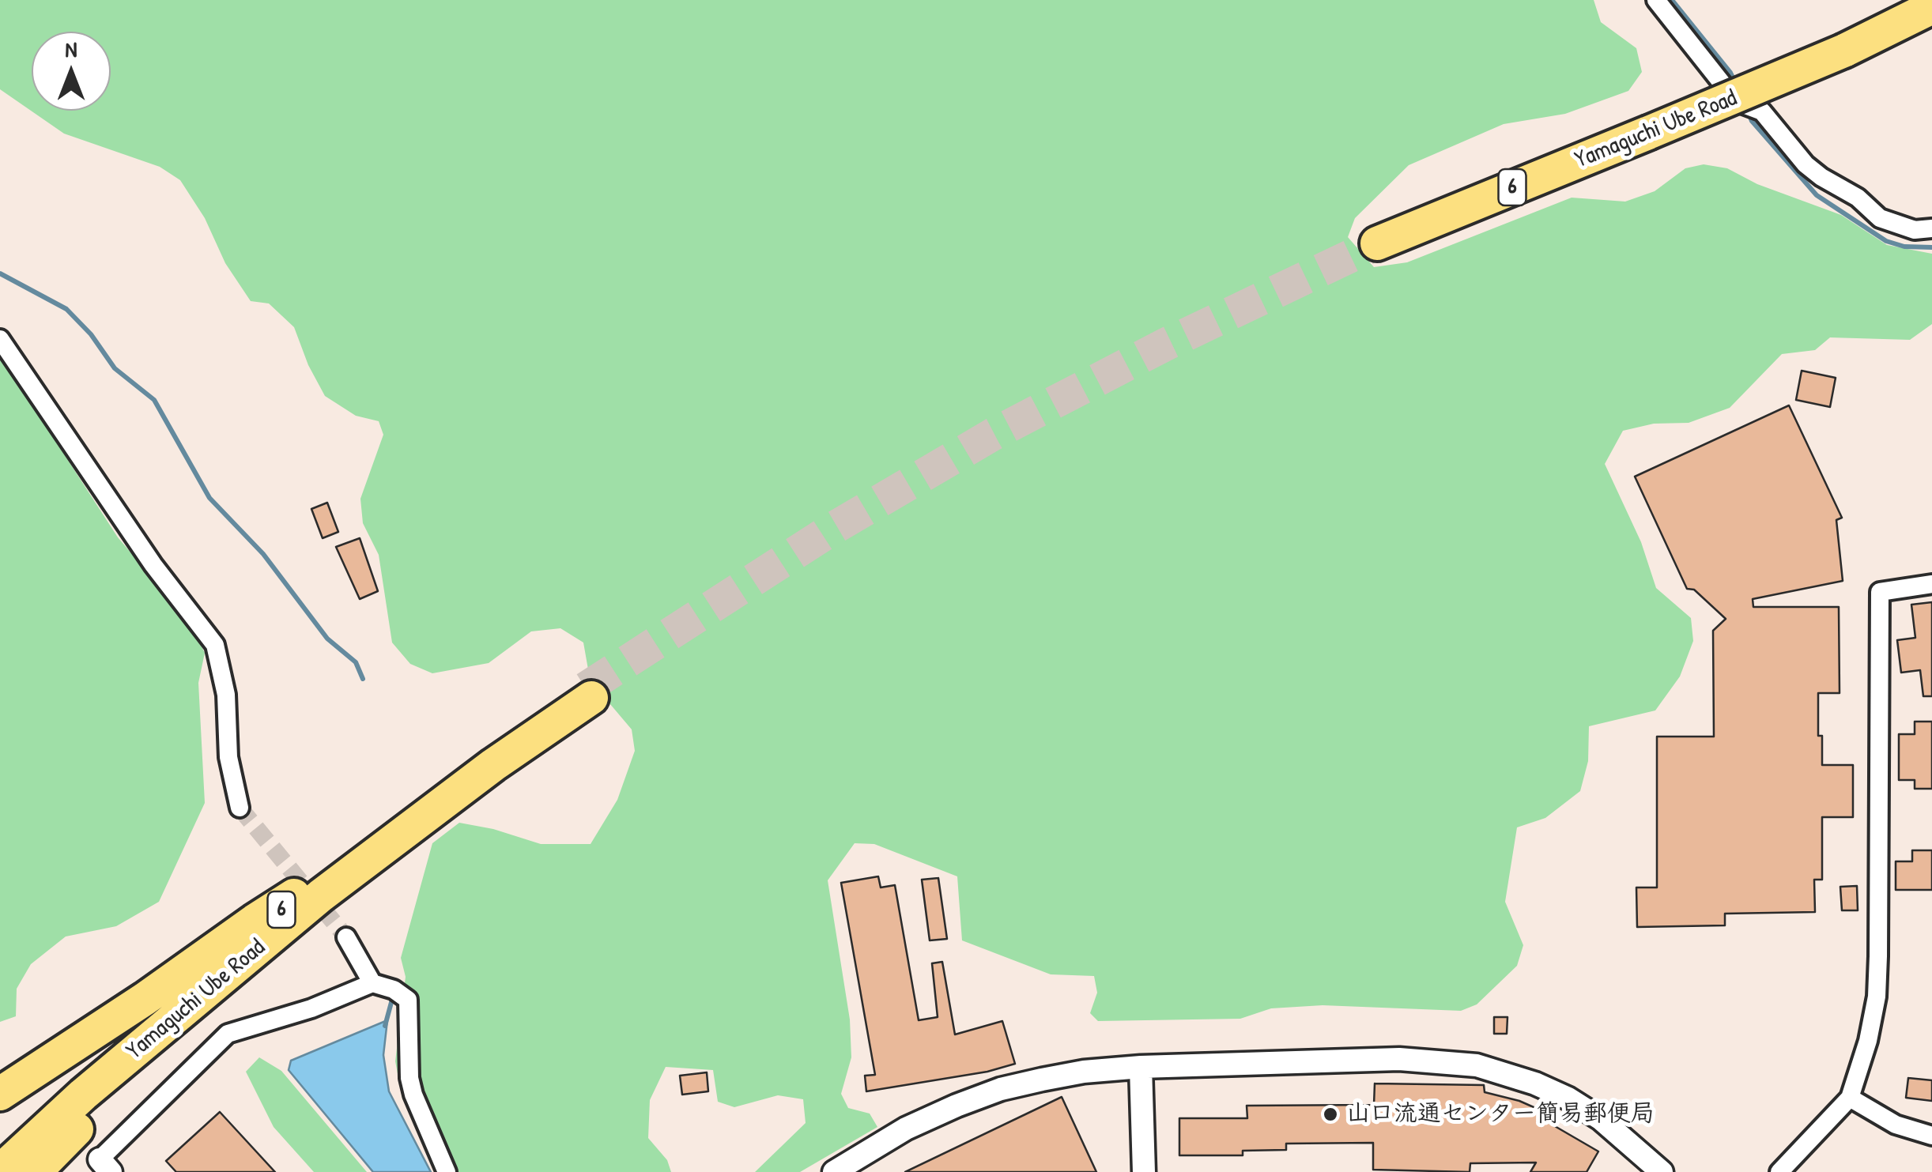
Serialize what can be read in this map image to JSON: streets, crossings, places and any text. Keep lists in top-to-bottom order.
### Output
{
  "streets": {
    "highway": ["Yamaguchi Ube Road", "6"]
  },
  "places": ["山口流通センター簡易郵便局"],
  "north": "top"
}
